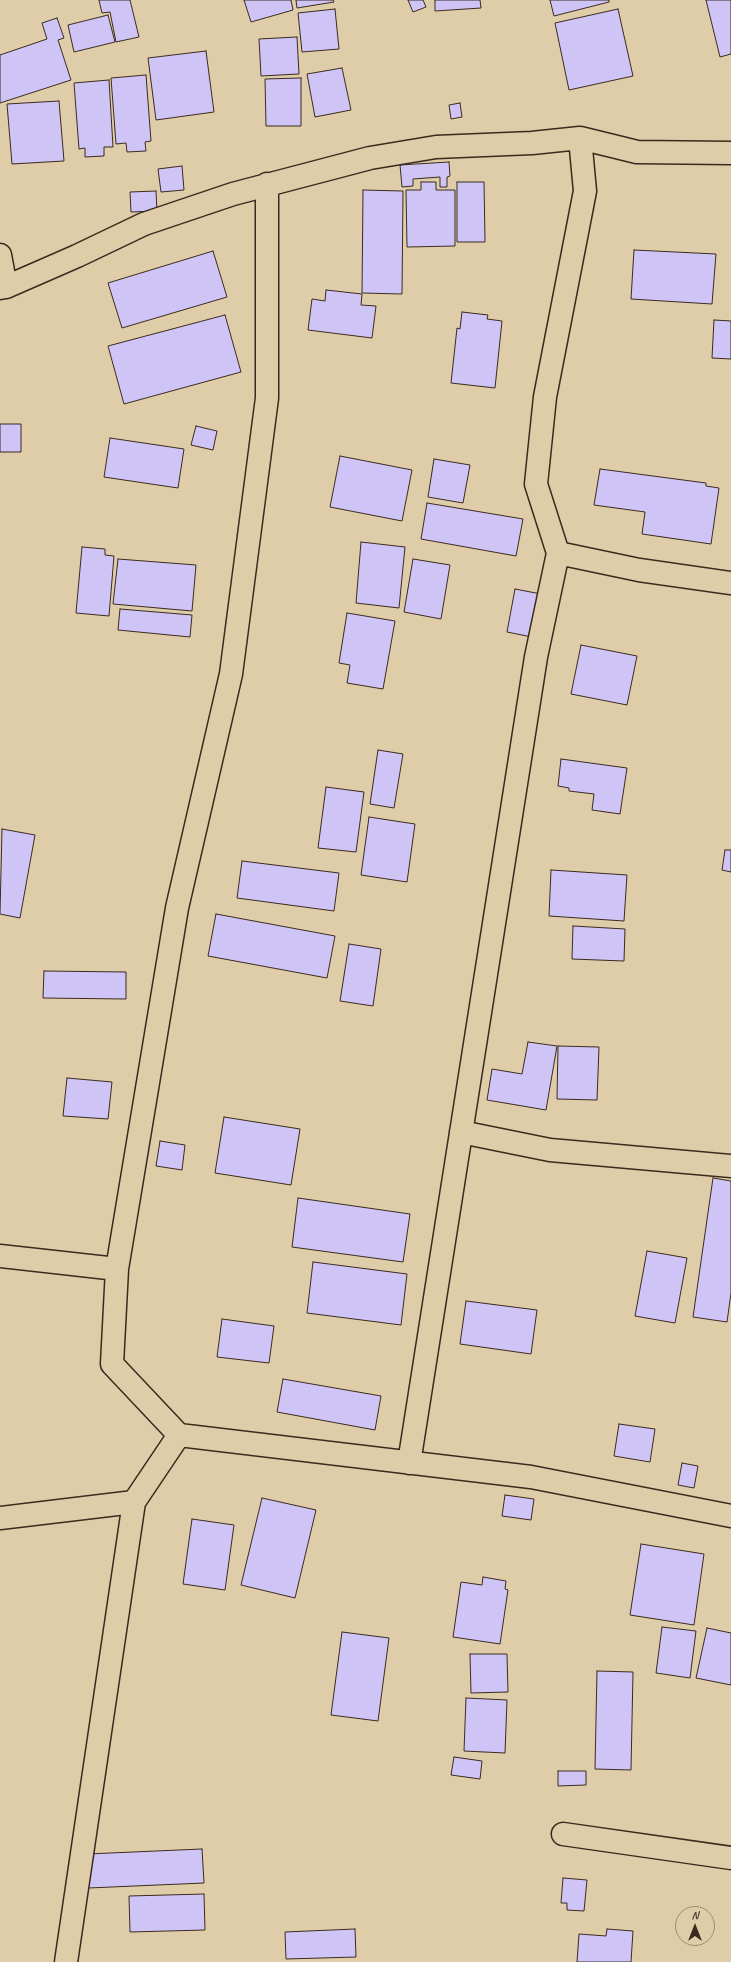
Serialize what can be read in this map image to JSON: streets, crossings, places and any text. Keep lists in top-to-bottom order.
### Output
{
  "north": "top"
}
